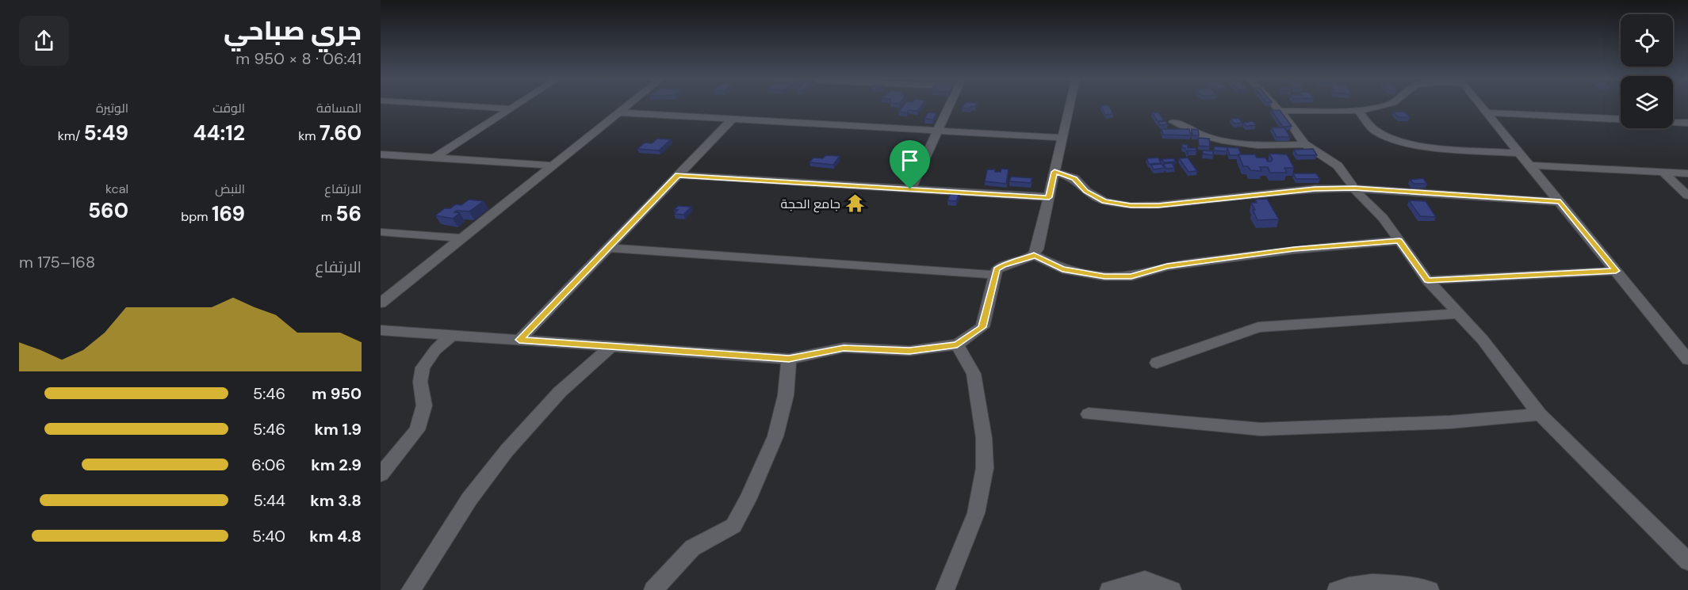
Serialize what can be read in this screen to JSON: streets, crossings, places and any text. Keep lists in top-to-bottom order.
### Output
{
  "places": {
    "temple": ["جامع الحجة"]
  },
  "page": {
    "heading": ["جري صباحي", "06:41 · 8 × 950 m"],
    "stats": [
      ["المسافة", "7.60 km"],
      ["الوقت", "44:12"],
      ["الوتيرة", "5:49 /km"],
      ["الارتفاع", "56 m"],
      ["النبض", "169 bpm"],
      ["kcal", "560"]
    ],
    "chart": ["الارتفاع", "168–175 m"],
    "list": [
      {
        "name": "950 m",
        "note": "5:46"
      },
      {
        "name": "1.9 km",
        "note": "5:46"
      },
      {
        "name": "2.9 km",
        "note": "6:06"
      },
      {
        "name": "3.8 km",
        "note": "5:44"
      },
      {
        "name": "4.8 km",
        "note": "5:40"
      }
    ]
  }
}
